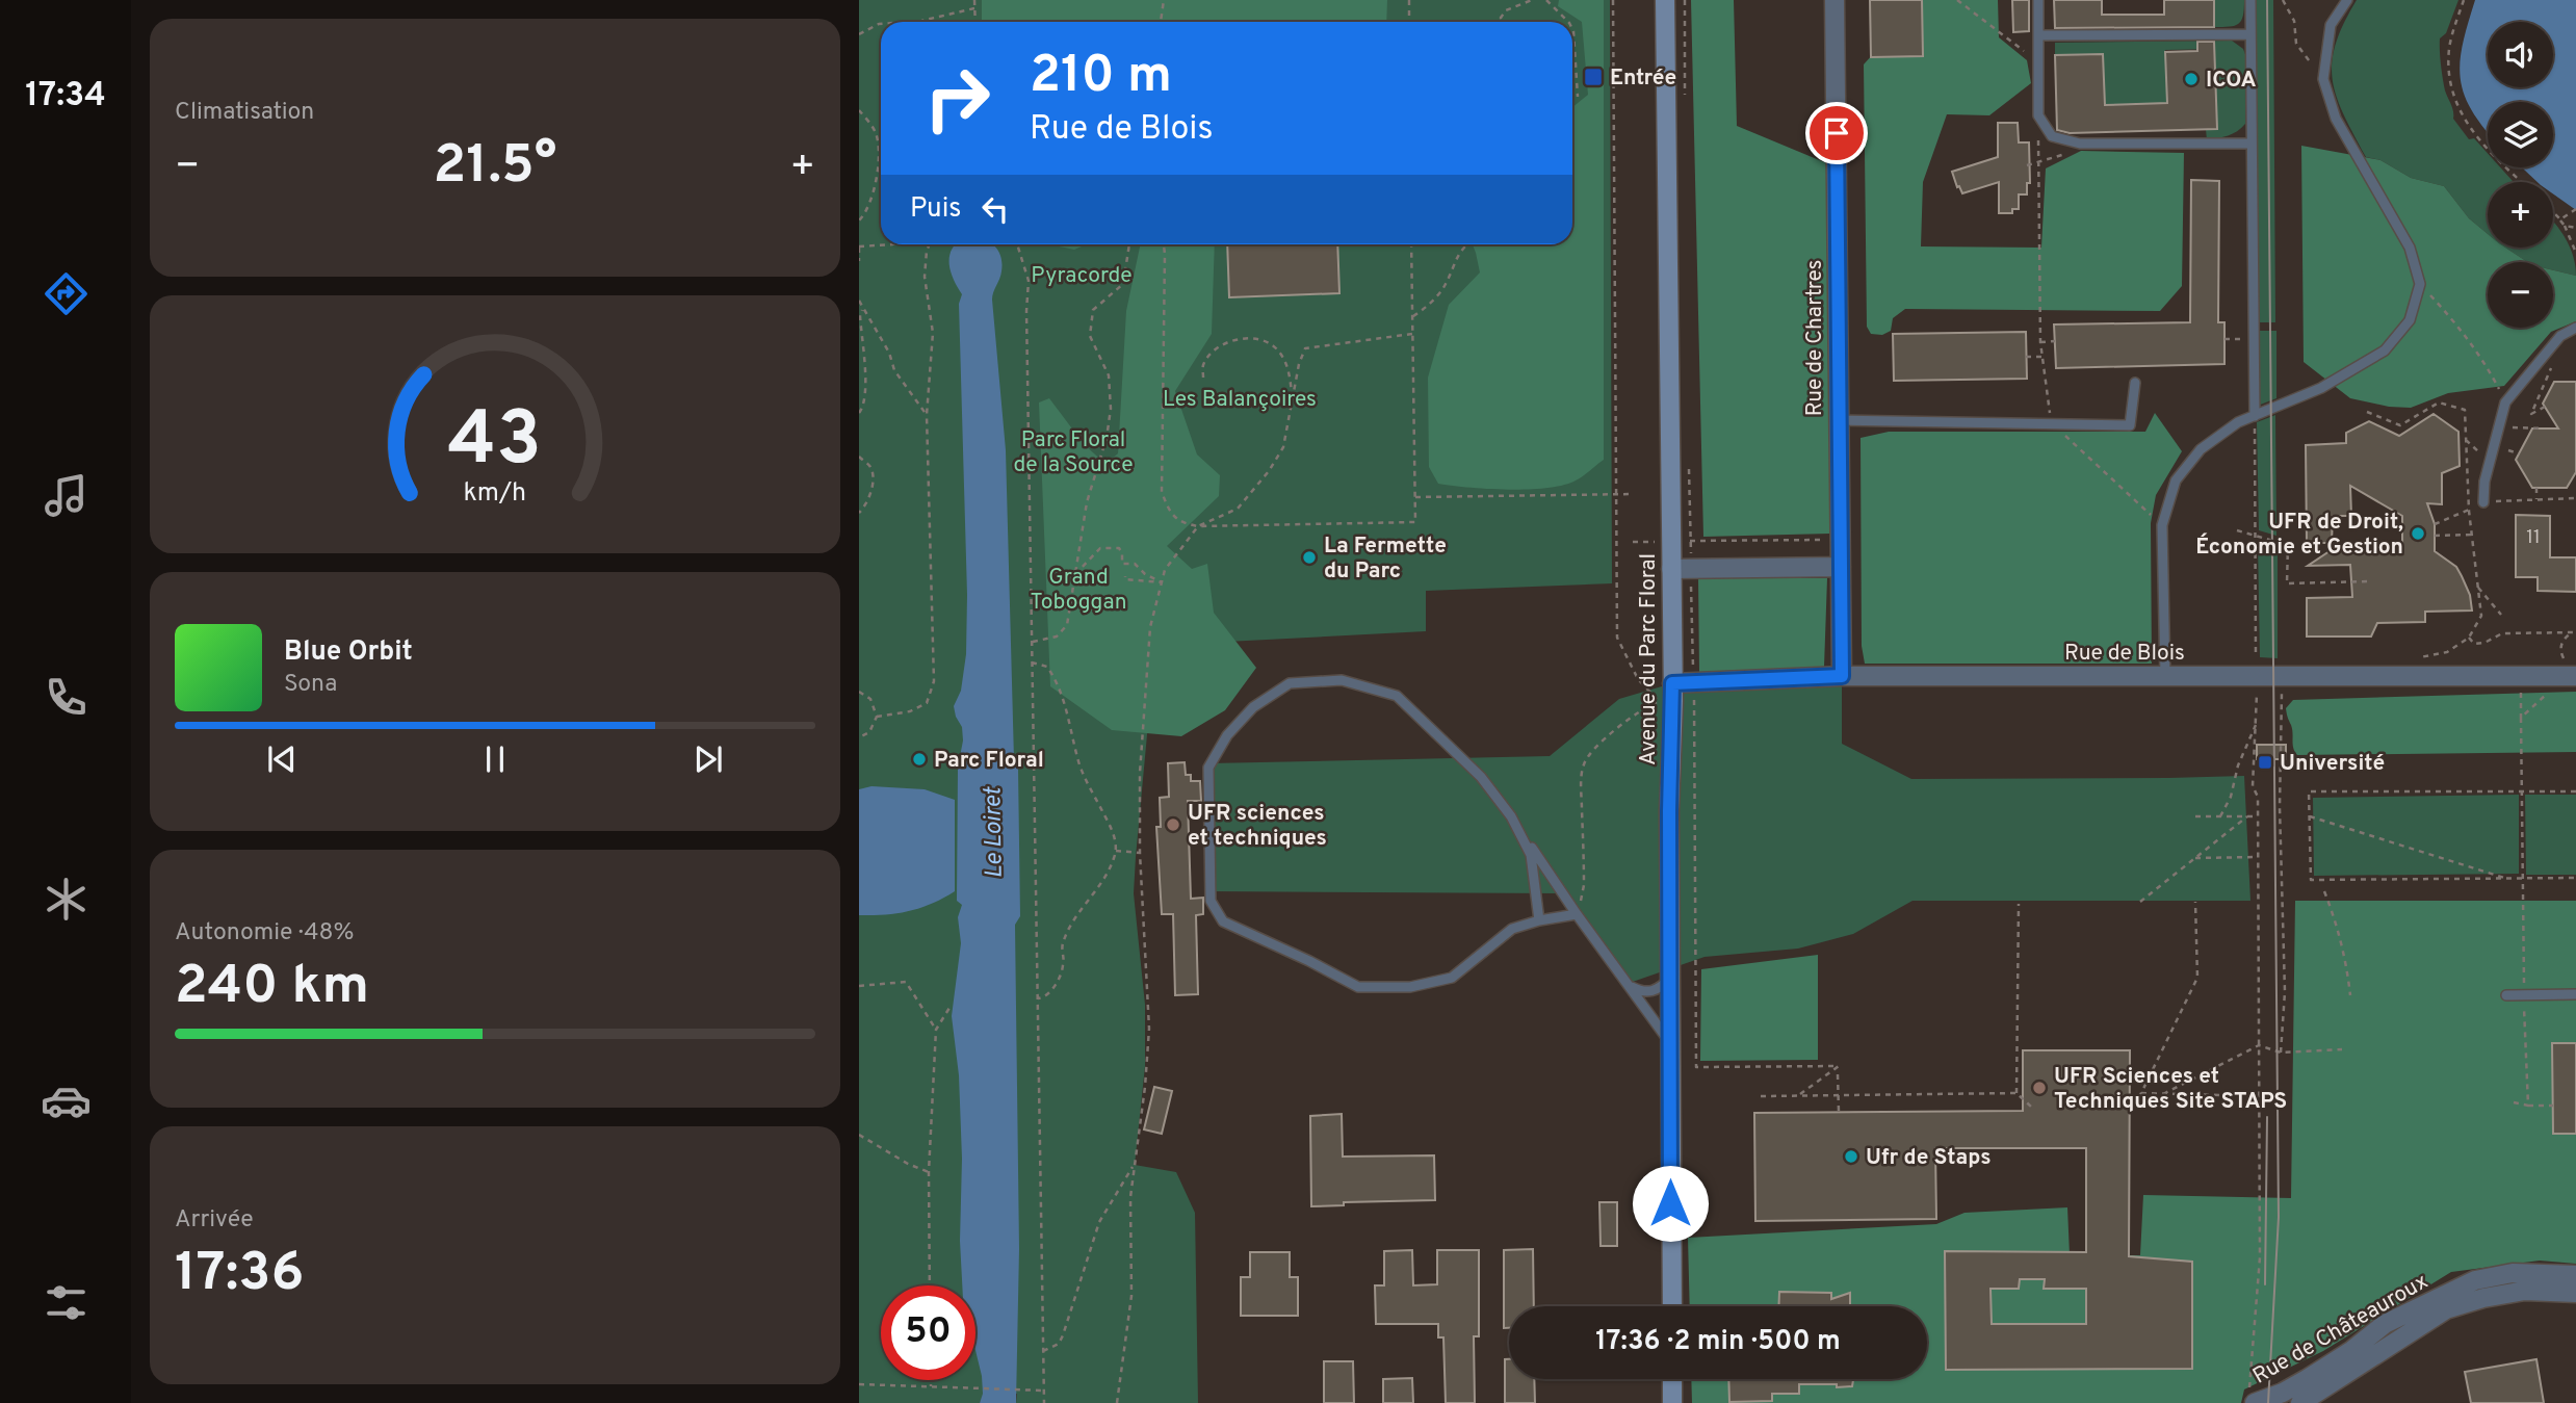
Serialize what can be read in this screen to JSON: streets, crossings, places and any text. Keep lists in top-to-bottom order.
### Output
{
  "streets": {
    "main road": ["Avenue du Parc Floral"],
    "street": ["Rue de Chartres", "Rue de Blois", "Rue de Châteauroux"]
  },
  "crossings": [
    ["Rue de Chartres", "Rue de Blois"],
    ["Rue de Blois", "Avenue du Parc Floral"]
  ],
  "water": ["Le Loiret"],
  "parks": [
    "Pyracorde",
    "Les Balançoires",
    "Parc Floral de la Source",
    "Grand Toboggan"
  ],
  "places": {
    "transit": ["Entrée", "Université"],
    "other": [
      "ICOA",
      "UFR de Droit, Économie et Gestion",
      "La Fermette du Parc",
      "Parc Floral",
      "UFR sciences et techniques",
      "UFR Sciences et Techniques Site STAPS",
      "Ufr de Staps"
    ]
  },
  "house_numbers": ["11"],
  "page": {
    "tabs": "17:34",
    "tile": [
      "Climatisation",
      ["Autonomie · 48%", "240 km"],
      ["Arrivée", "17:36"]
    ],
    "map_buttons": ["+", "−"],
    "turn": ["210 m", "Rue de Blois"],
    "heat": ["−", "21.5°", "+"],
    "then": "Puis",
    "song": ["Blue Orbit", "Sona"],
    "limit": "50",
    "trip": "17:36 · 2 min · 500 m",
    "gauge": ["43", "km/h"]
  }
}
